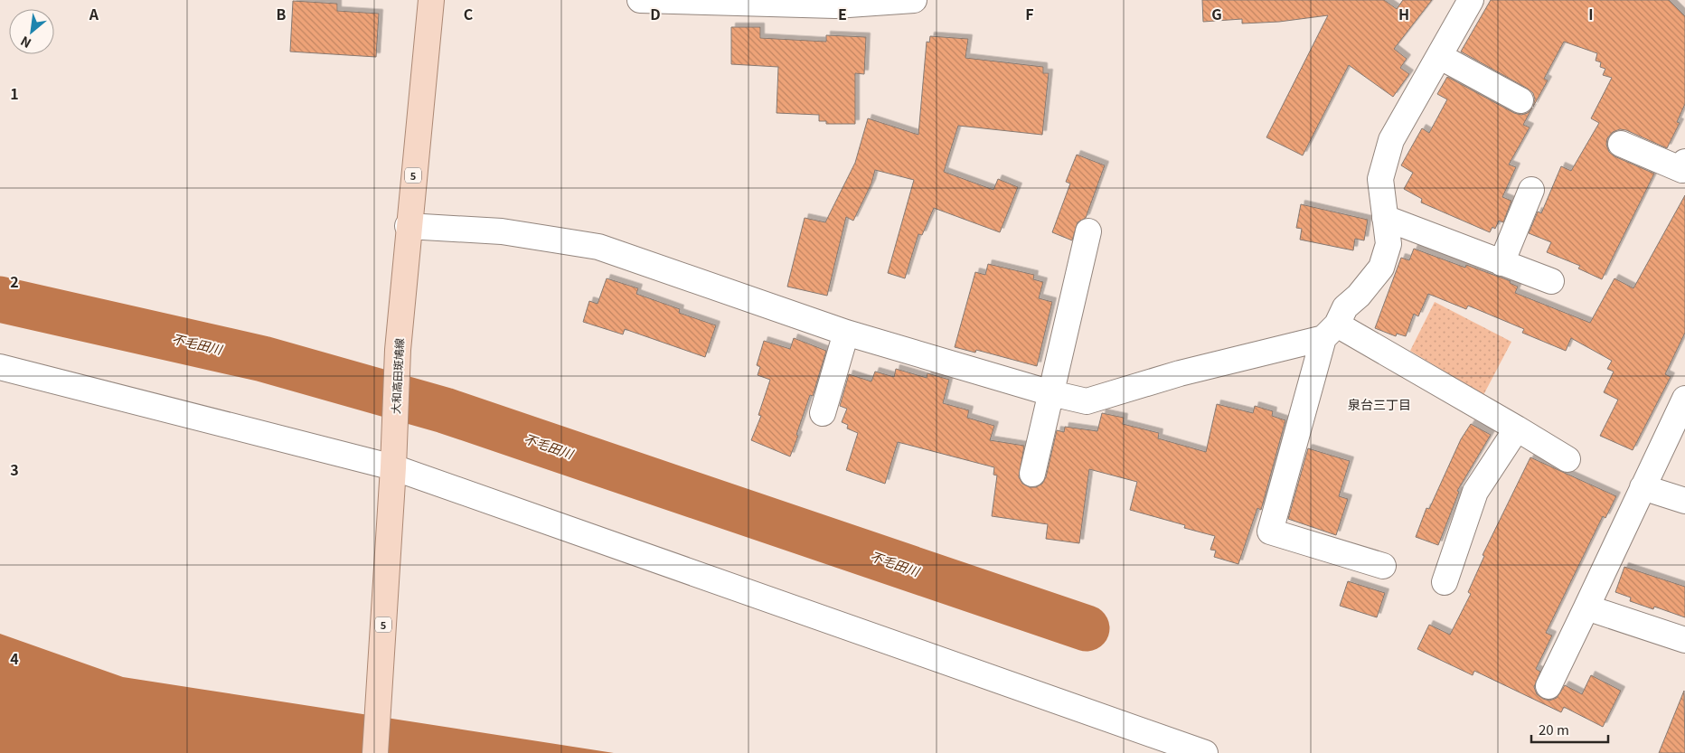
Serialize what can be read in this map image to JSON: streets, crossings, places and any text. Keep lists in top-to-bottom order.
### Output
{
  "streets": {
    "main road": ["5", "大和高田斑鳩線"]
  },
  "districts": ["泉台三丁目"],
  "water": ["不毛田川"],
  "scale_bar": "20 m",
  "north": "bottom left",
  "grid": {
    "columns": [
      "A",
      "B",
      "C",
      "D",
      "E",
      "F",
      "G",
      "H",
      "I"
    ],
    "rows": [
      "1",
      "2",
      "3",
      "4"
    ]
  }
}
